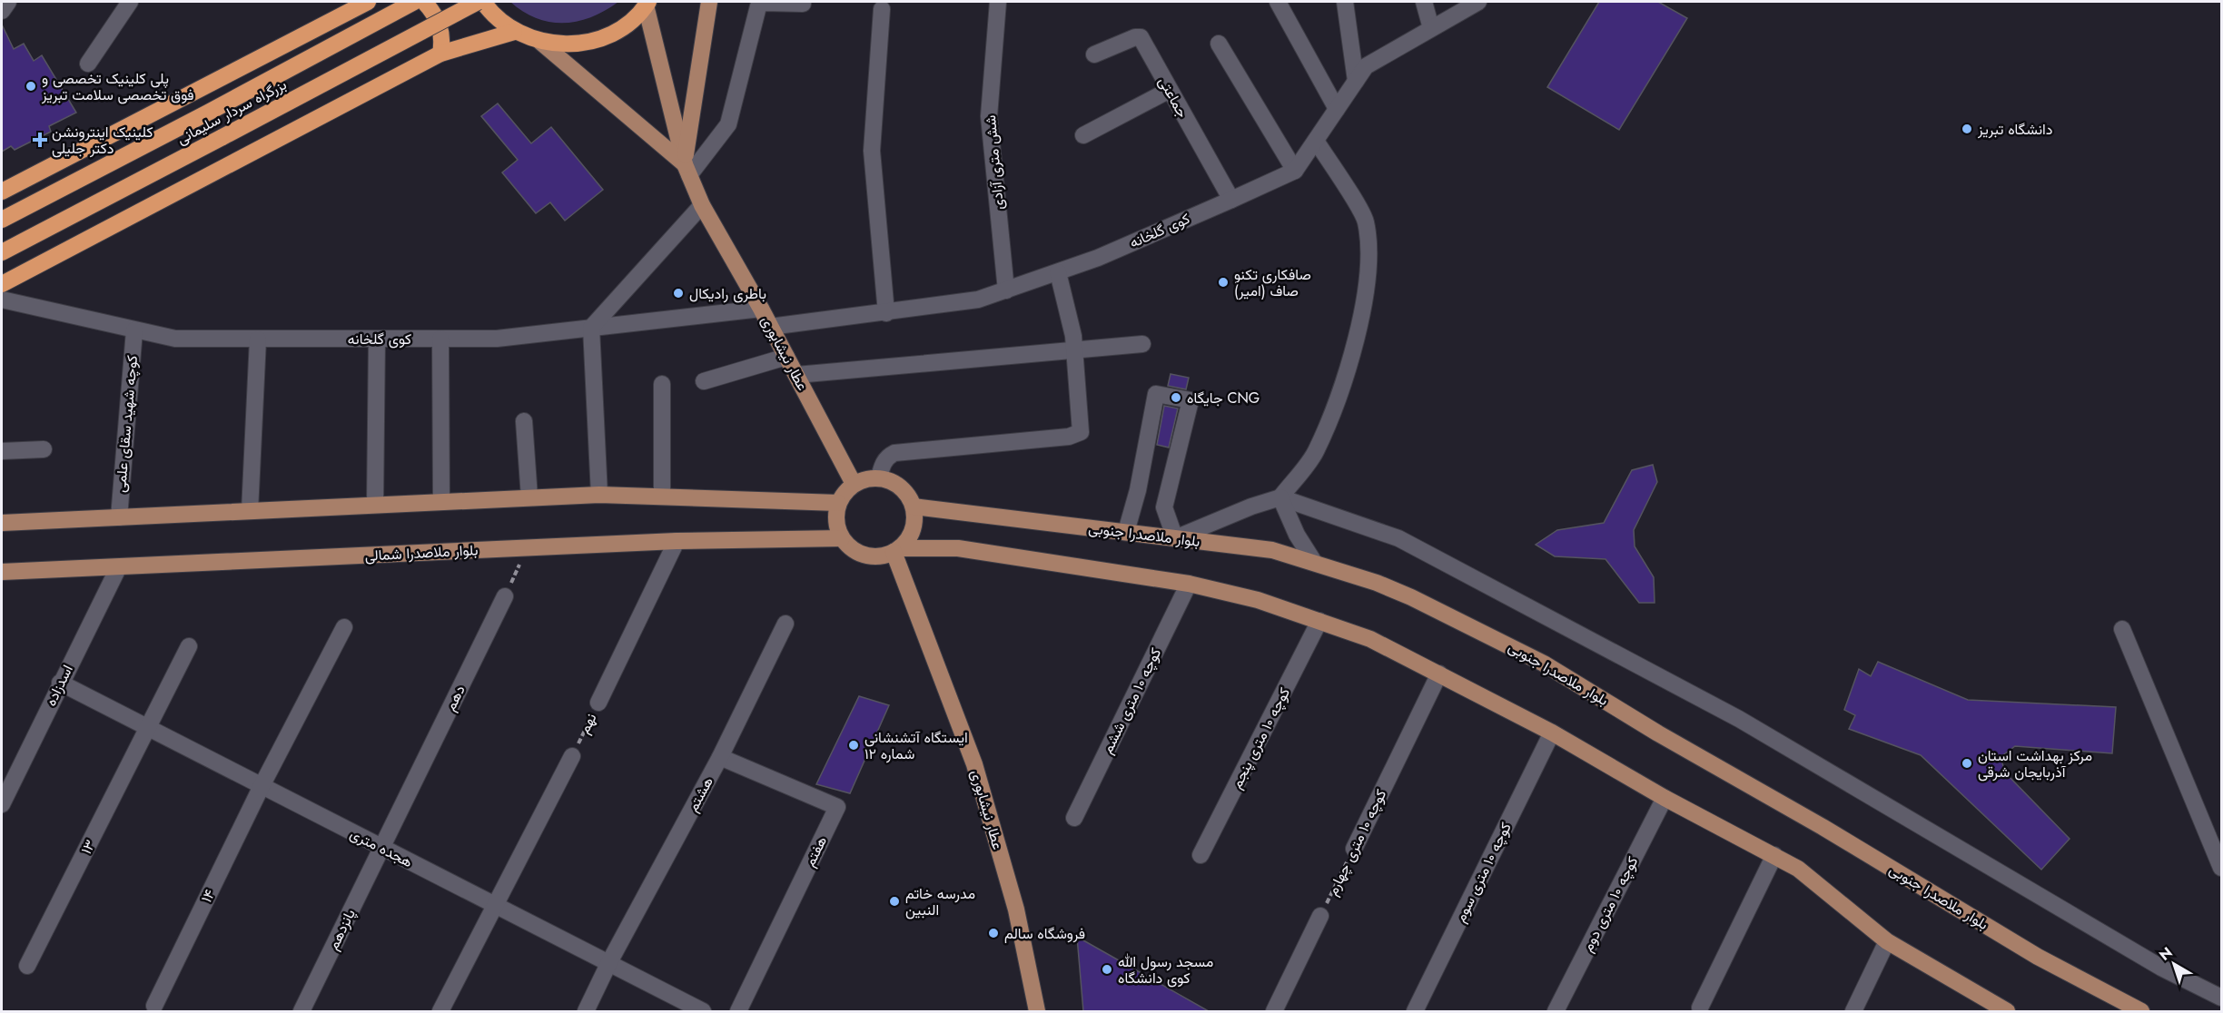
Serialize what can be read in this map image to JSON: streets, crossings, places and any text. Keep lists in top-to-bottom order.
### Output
{
  "streets": {
    "highway": ["بزرگراه سردار سلیمانی"],
    "main road": ["عطار نیشابوری", "بلوار ملاصدرا جنوبی", "بلوار ملاصدرا شمالی"],
    "street": [
      "جماعتی",
      "شش متری آزادی",
      "کوی گلخانه",
      "کوچه شهید سقای علمی",
      "اسدزاده",
      "دهم",
      "کوچه ۱۰ متری ششم",
      "نهم",
      "کوچه ۱۰ متری پنجم",
      "هشتم",
      "کوچه ۱۰ متری چهارم",
      "۱۳",
      "هجده متری",
      "هفتم",
      "کوچه ۱۰ متری سوم",
      "۱۴",
      "کوچه ۱۰ متری دوم",
      "پانزدهم"
    ]
  },
  "crossings": [
    ["جماعتی", "کوی گلخانه"],
    ["شش متری آزادی", "کوی گلخانه"],
    ["کوی گلخانه", "عطار نیشابوری"],
    ["کوی گلخانه", "کوچه شهید سقای علمی"],
    ["عطار نیشابوری", "بلوار ملاصدرا جنوبی"],
    ["عطار نیشابوری", "بلوار ملاصدرا شمالی"],
    ["بلوار ملاصدرا جنوبی", "بلوار ملاصدرا شمالی"],
    ["بلوار ملاصدرا شمالی", "اسدزاده"],
    ["بلوار ملاصدرا شمالی", "نهم"],
    ["اسدزاده", "هجده متری"],
    ["دهم", "هجده متری"],
    ["دهم", "پانزدهم"],
    ["هشتم", "هجده متری"],
    ["هشتم", "هفتم"],
    ["۱۳", "هجده متری"],
    ["هجده متری", "۱۴"],
    ["هجده متری", "پانزدهم"]
  ],
  "places": {
    "other": [
      "پلی کلینیک تخصصی و فوق تخصصی سلامت تبریز",
      "دانشگاه تبریز",
      "صافکاری تکنو صاف (امیر)",
      "باطری رادیکال",
      "جایگاه CNG",
      "ایستگاه آتشنشانی شماره ۱۲",
      "مرکز بهداشت استان آذربایجان شرقی",
      "مدرسه خاتم النبین",
      "فروشگاه سالم",
      "مسجد رسول الله کوی دانشگاه"
    ],
    "health": ["کلینیک اینترونشن دکتر جلیلی"]
  },
  "north": "top left"
}
